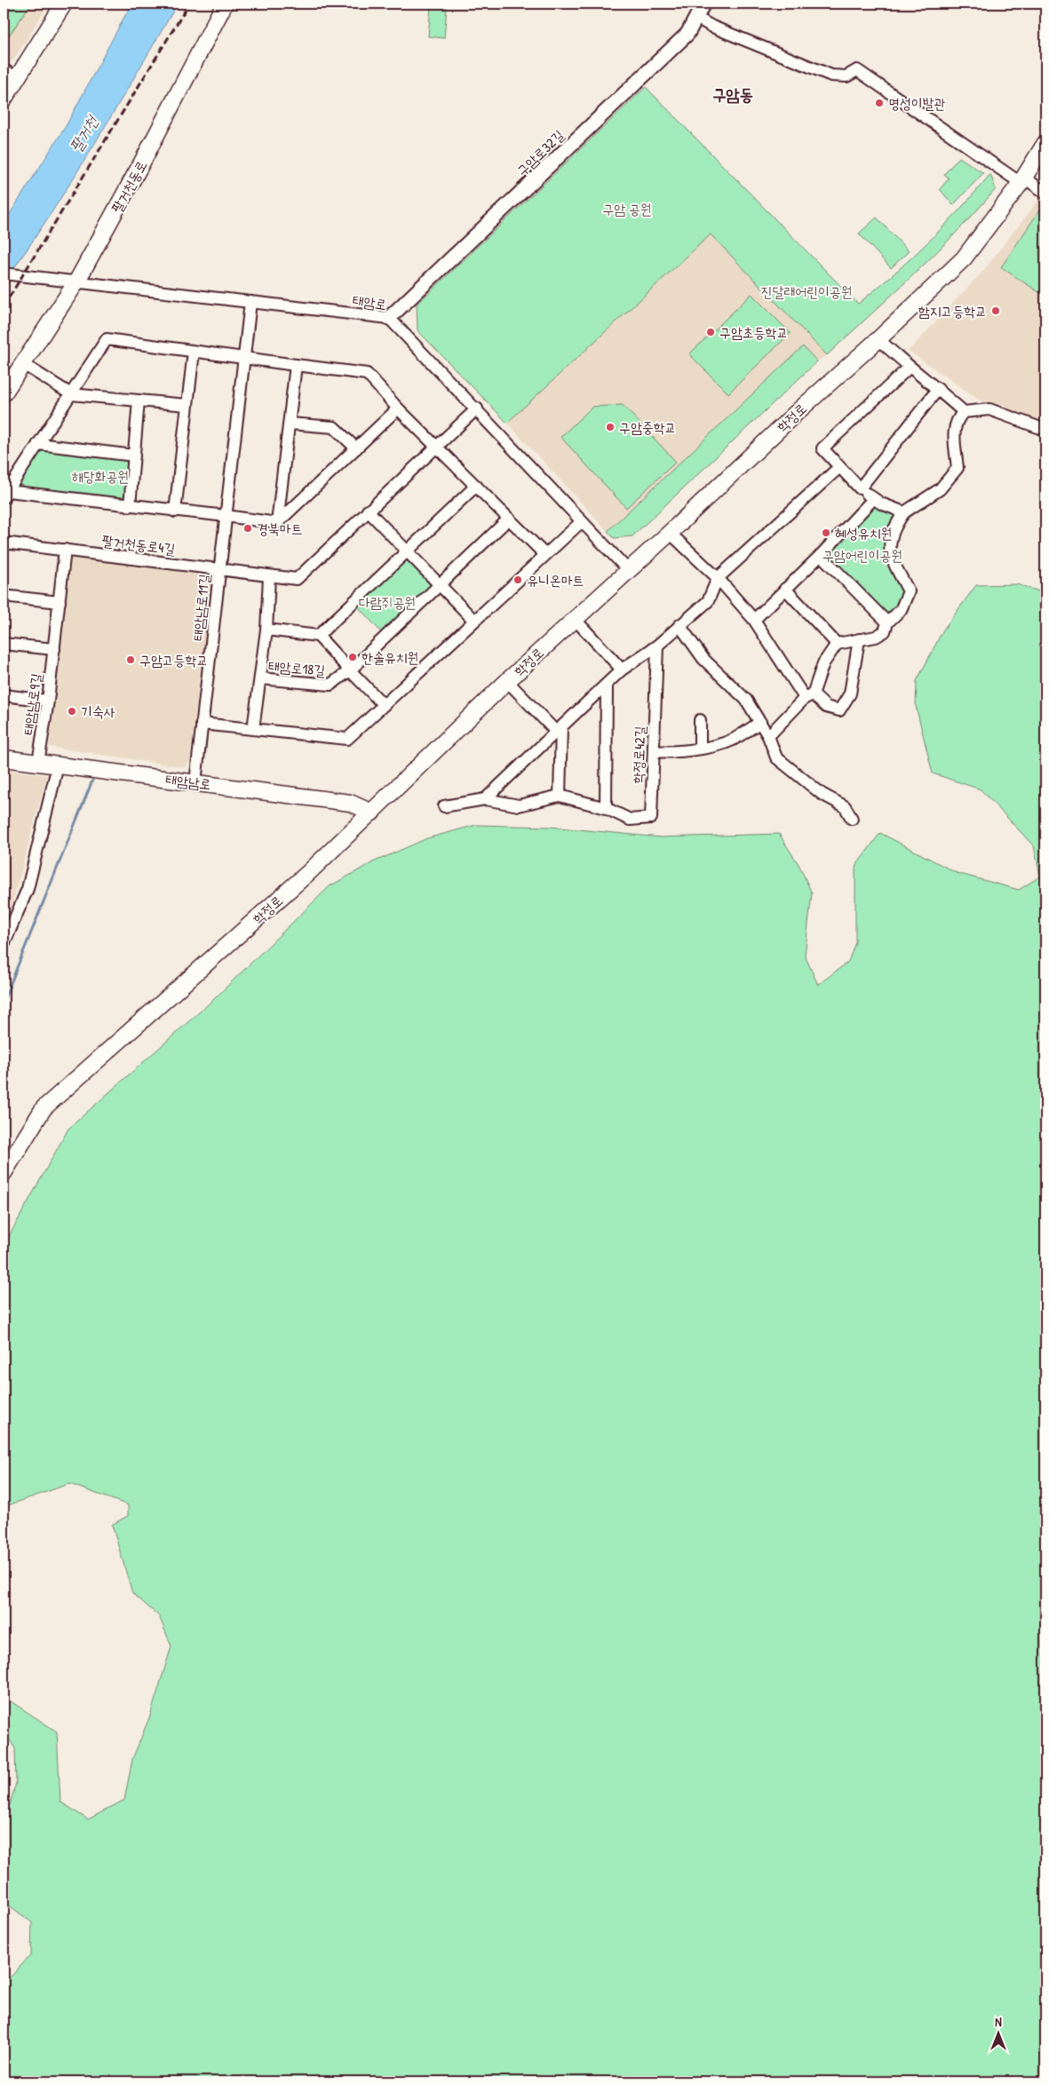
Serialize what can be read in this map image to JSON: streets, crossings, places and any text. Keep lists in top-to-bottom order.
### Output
{
  "streets": {
    "main road": ["팔거천동로", "학정로", "태암남로"],
    "street": [
      "구암로32길",
      "태암로",
      "팔거천동로4길",
      "태암남로11길",
      "태암로18길",
      "태암남로9길",
      "학정로42길"
    ]
  },
  "crossings": [
    ["구암로32길", "태암로"],
    ["팔거천동로", "태암로"],
    ["태암로", "학정로"],
    ["태암로", "팔거천동로4길"],
    ["태암로", "태암남로11길"],
    ["학정로", "태암남로"],
    ["팔거천동로4길", "태암남로11길"],
    ["팔거천동로4길", "태암남로9길"],
    ["태암남로11길", "태암남로"],
    ["태암남로9길", "태암남로"]
  ],
  "districts": ["구암동"],
  "water": ["팔거천"],
  "parks": [
    "구암 공원",
    "진달래어린이공원",
    "해당화공원",
    "구암어린이공원",
    "다람쥐공원"
  ],
  "places": [
    "명성이발관",
    "함지고등학교",
    "구암초등학교",
    "구암중학교",
    "경북마트",
    "혜성유치원",
    "유니온마트",
    "한솔유치원",
    "구암고등학교",
    "기숙사"
  ],
  "north": "top"
}
